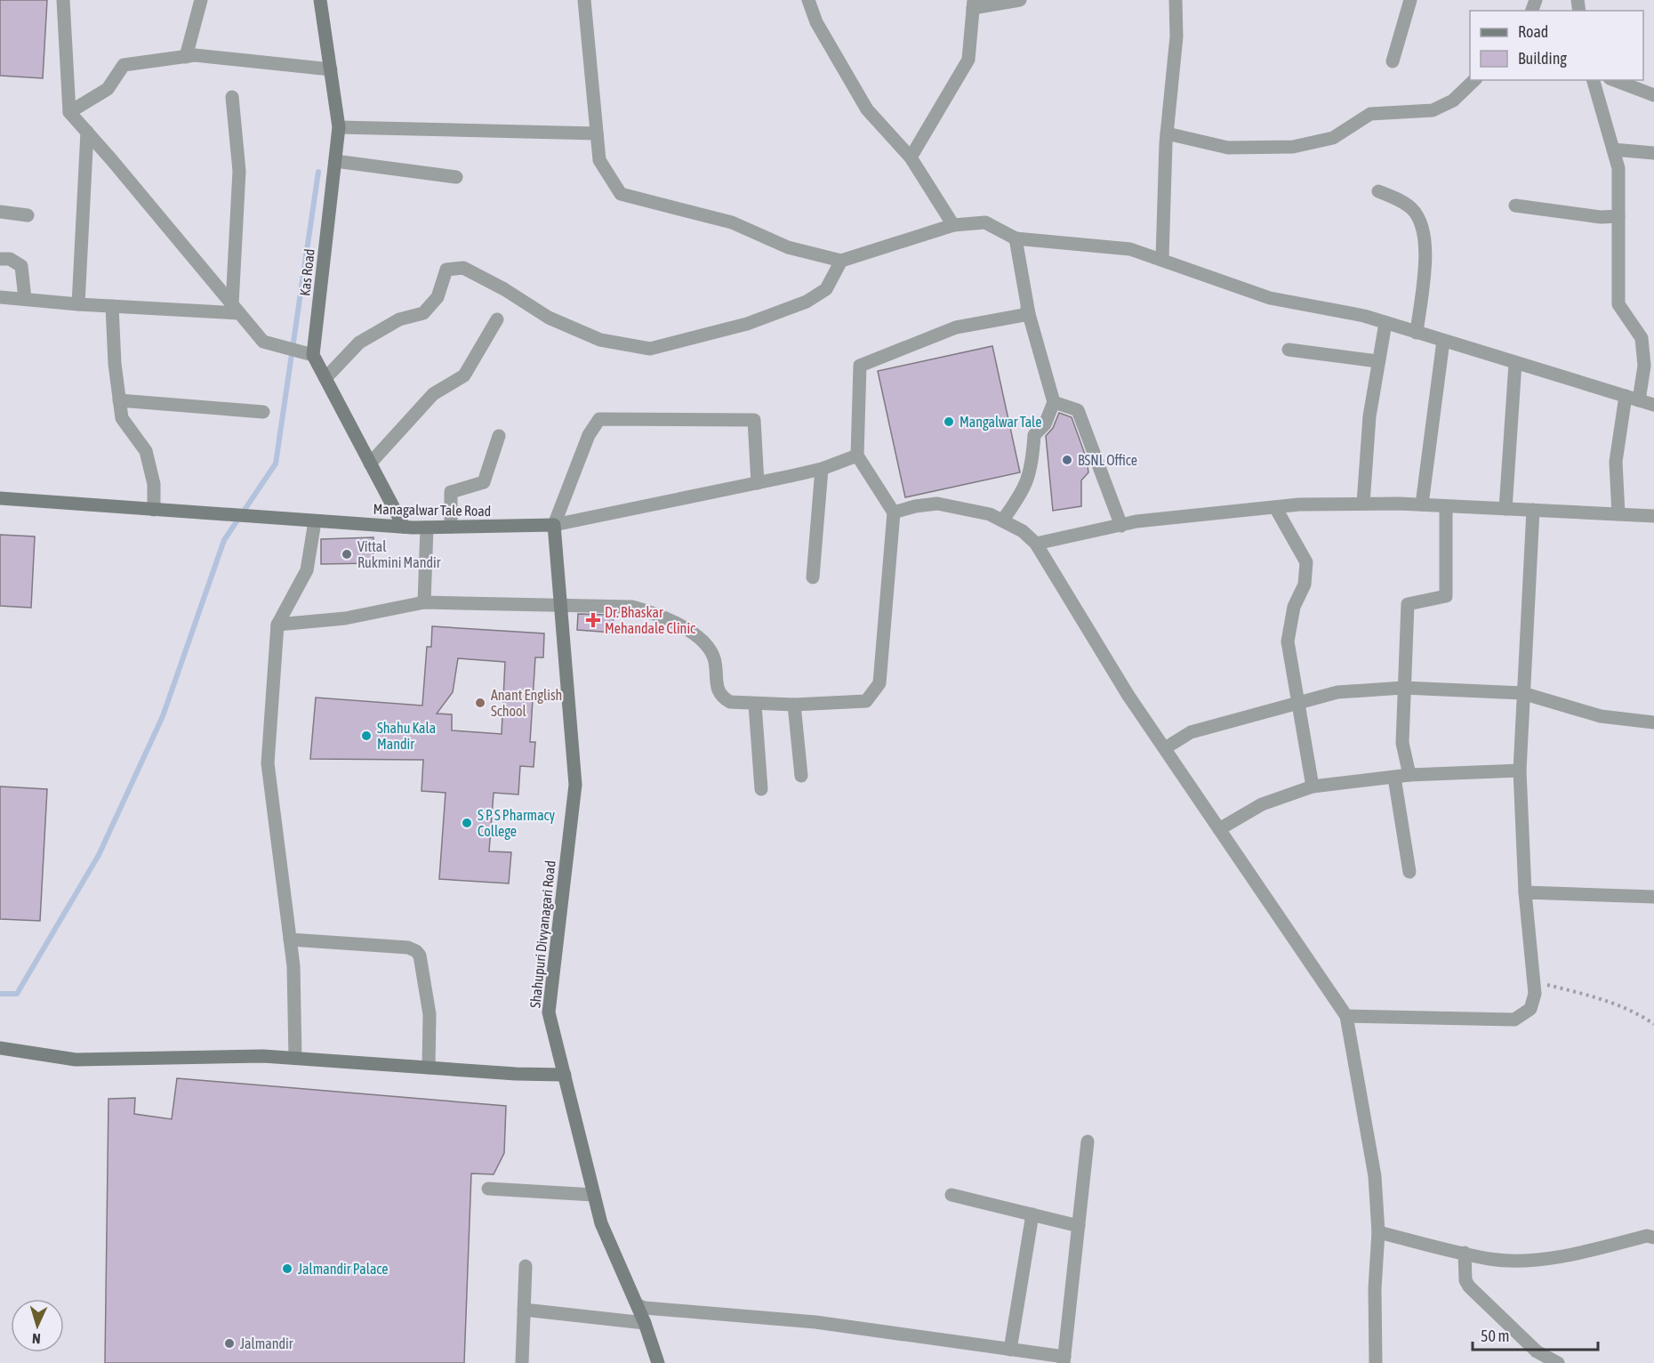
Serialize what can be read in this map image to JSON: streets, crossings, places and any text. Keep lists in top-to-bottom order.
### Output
{
  "streets": {
    "main road": ["Kas Road", "Managalwar Tale Road", "Shahupuri Divyanagari Road"]
  },
  "crossings": [
    ["Managalwar Tale Road", "Shahupuri Divyanagari Road"]
  ],
  "places": {
    "other": [
      "Mangalwar Tale",
      "BSNL Office",
      "Vittal Rukmini Mandir",
      "Anant English School",
      "Shahu Kala Mandir",
      "S P S Pharmacy College",
      "Jalmandir Palace",
      "Jalmandir"
    ],
    "health": ["Dr. Bhaskar Mehandale Clinic"]
  },
  "legend": ["Road", "Building"],
  "scale_bar": "50 m",
  "north": "bottom"
}
